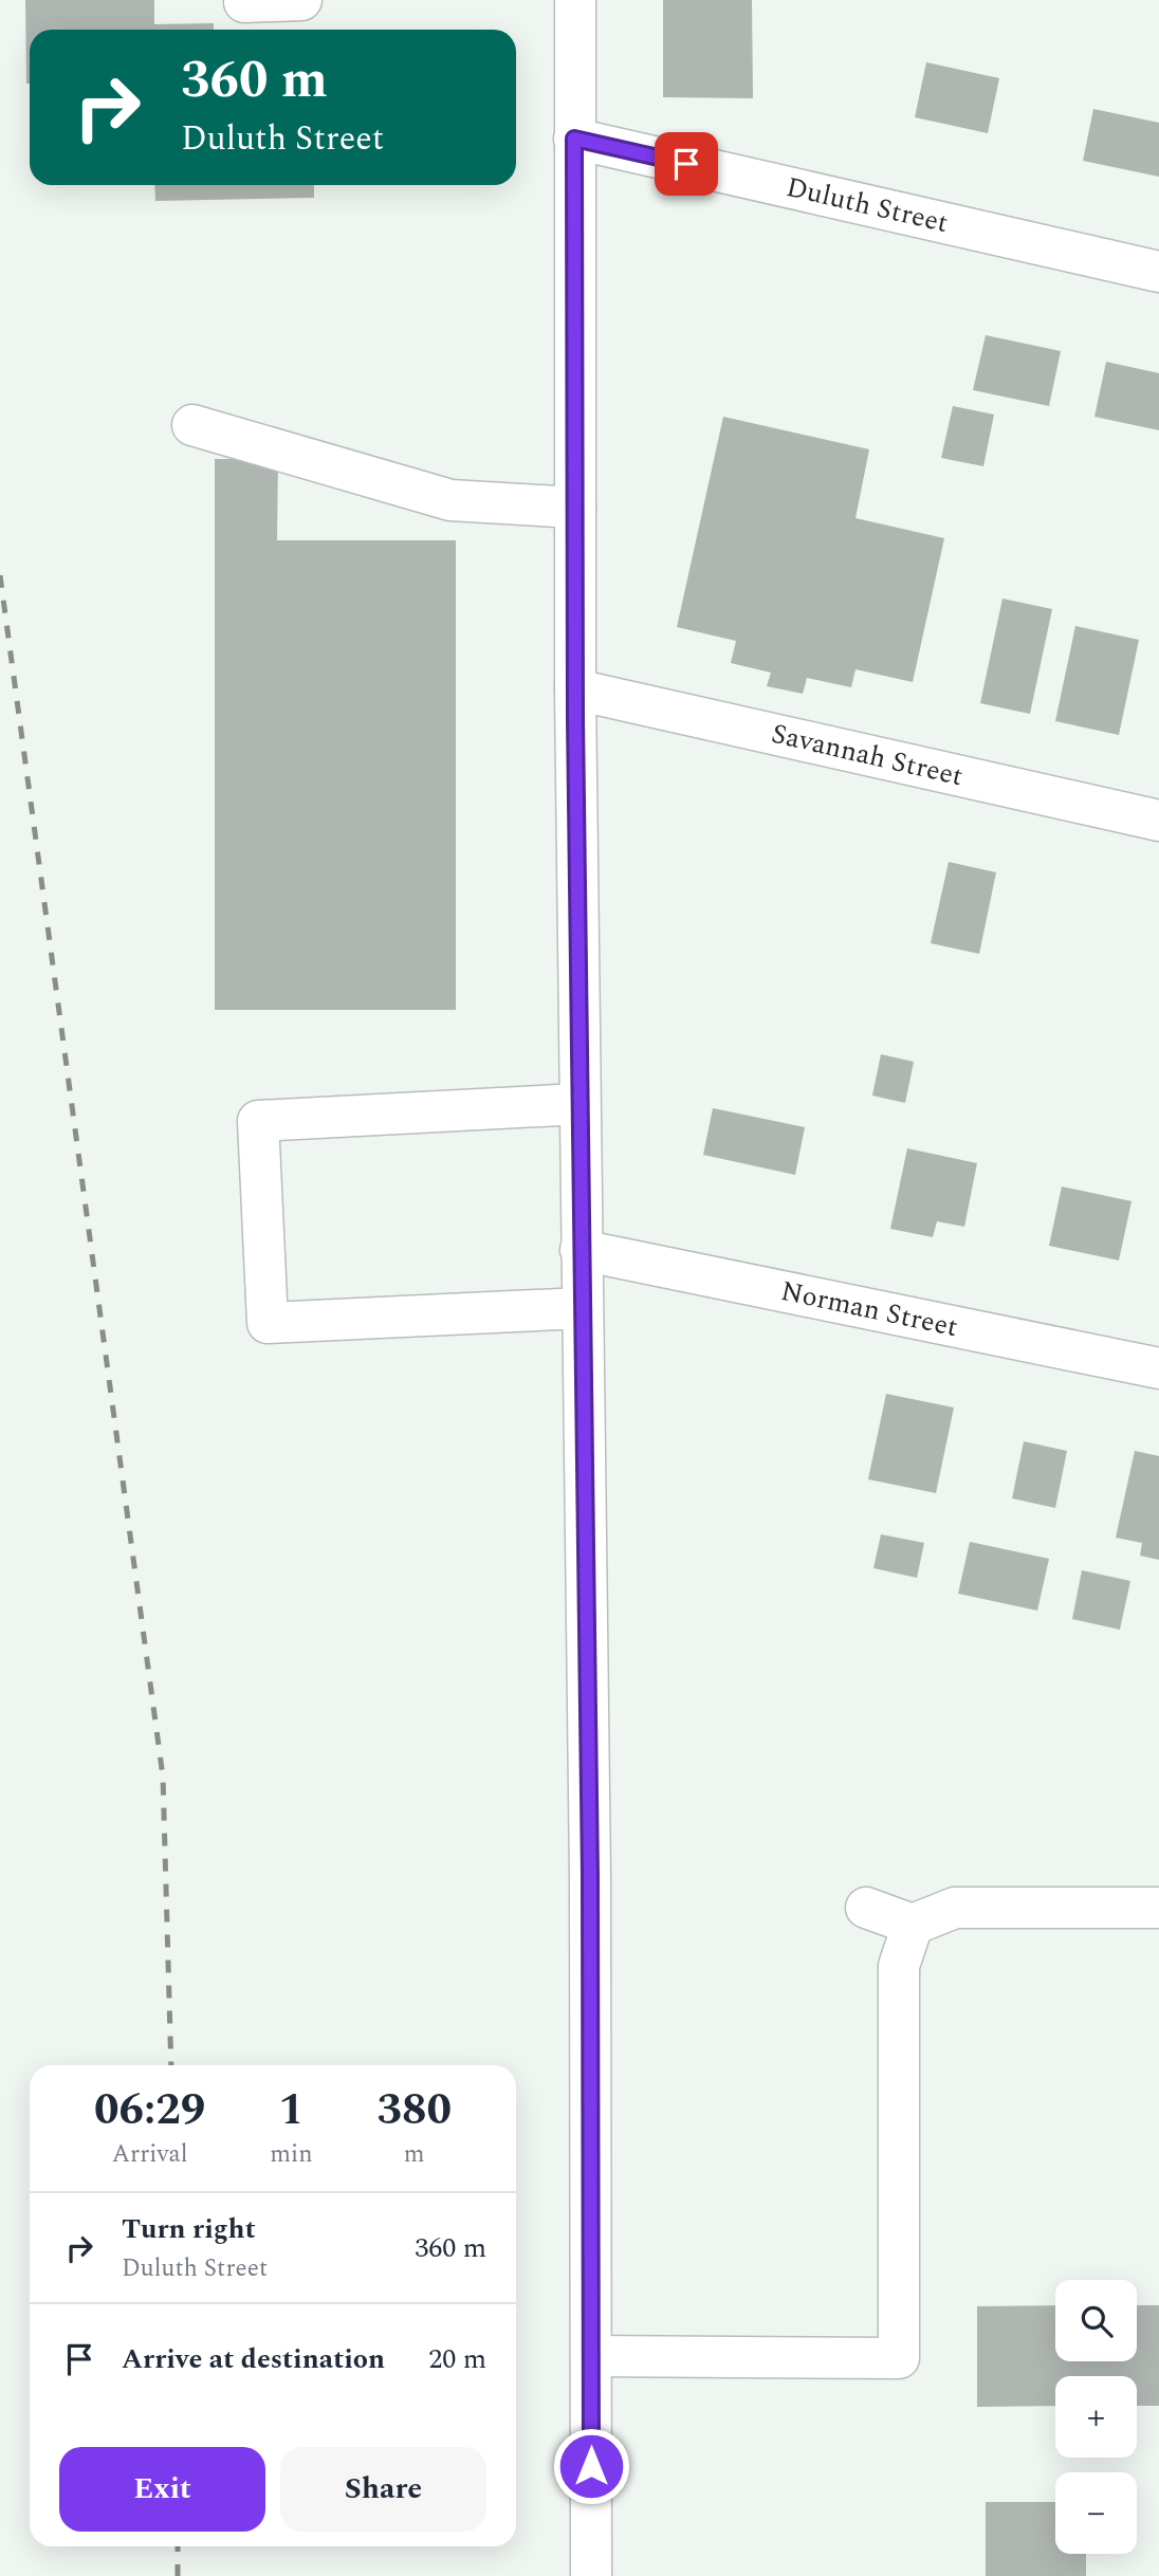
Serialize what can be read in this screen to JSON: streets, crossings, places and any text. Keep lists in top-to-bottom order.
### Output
{
  "streets": {
    "street": ["Duluth Street", "Savannah Street", "Norman Street"]
  },
  "page": {
    "turn": ["360 m", "Duluth Street"],
    "eta": [
      "06:29",
      "Arrival",
      "1",
      "min",
      "380",
      "m"
    ],
    "list": [
      {
        "name": "Turn right",
        "note": "Duluth Street",
        "value": "360 m"
      },
      {
        "name": "Arrive at destination",
        "value": "20 m"
      }
    ],
    "map_buttons": ["+", "−"],
    "buttons": ["Exit", "Share"]
  }
}
